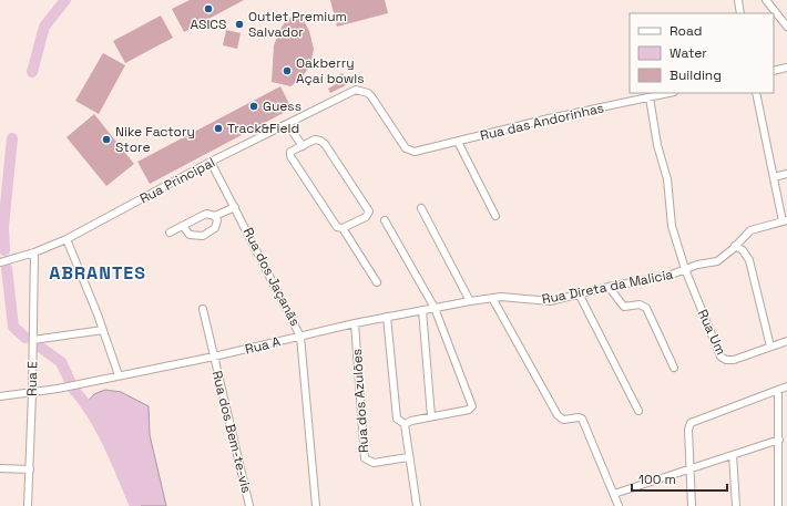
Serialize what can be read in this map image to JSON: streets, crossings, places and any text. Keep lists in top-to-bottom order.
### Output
{
  "streets": {
    "street": [
      "Rua das Andorinhas",
      "Rua Principal",
      "Rua dos Jaçanãs",
      "Rua Direta da Malicia",
      "Rua Um",
      "Rua A",
      "Rua E",
      "Rua dos Azulões",
      "Rua dos Bem-te-vis"
    ]
  },
  "crossings": [
    ["Rua das Andorinhas", "Rua Principal"],
    ["Rua Principal", "Rua dos Jaçanãs"],
    ["Rua Principal", "Rua E"],
    ["Rua dos Jaçanãs", "Rua A"],
    ["Rua Direta da Malicia", "Rua Um"],
    ["Rua Direta da Malicia", "Rua A"],
    ["Rua A", "Rua E"],
    ["Rua A", "Rua dos Azulões"],
    ["Rua A", "Rua dos Bem-te-vis"]
  ],
  "districts": ["ABRANTES"],
  "places": [
    "ASICS",
    "Outlet Premium Salvador",
    "Oakberry Açaí bowls",
    "Guess",
    "Track&Field",
    "Nike Factory Store"
  ],
  "legend": ["Road", "Water", "Building"],
  "scale_bar": "100 m"
}
